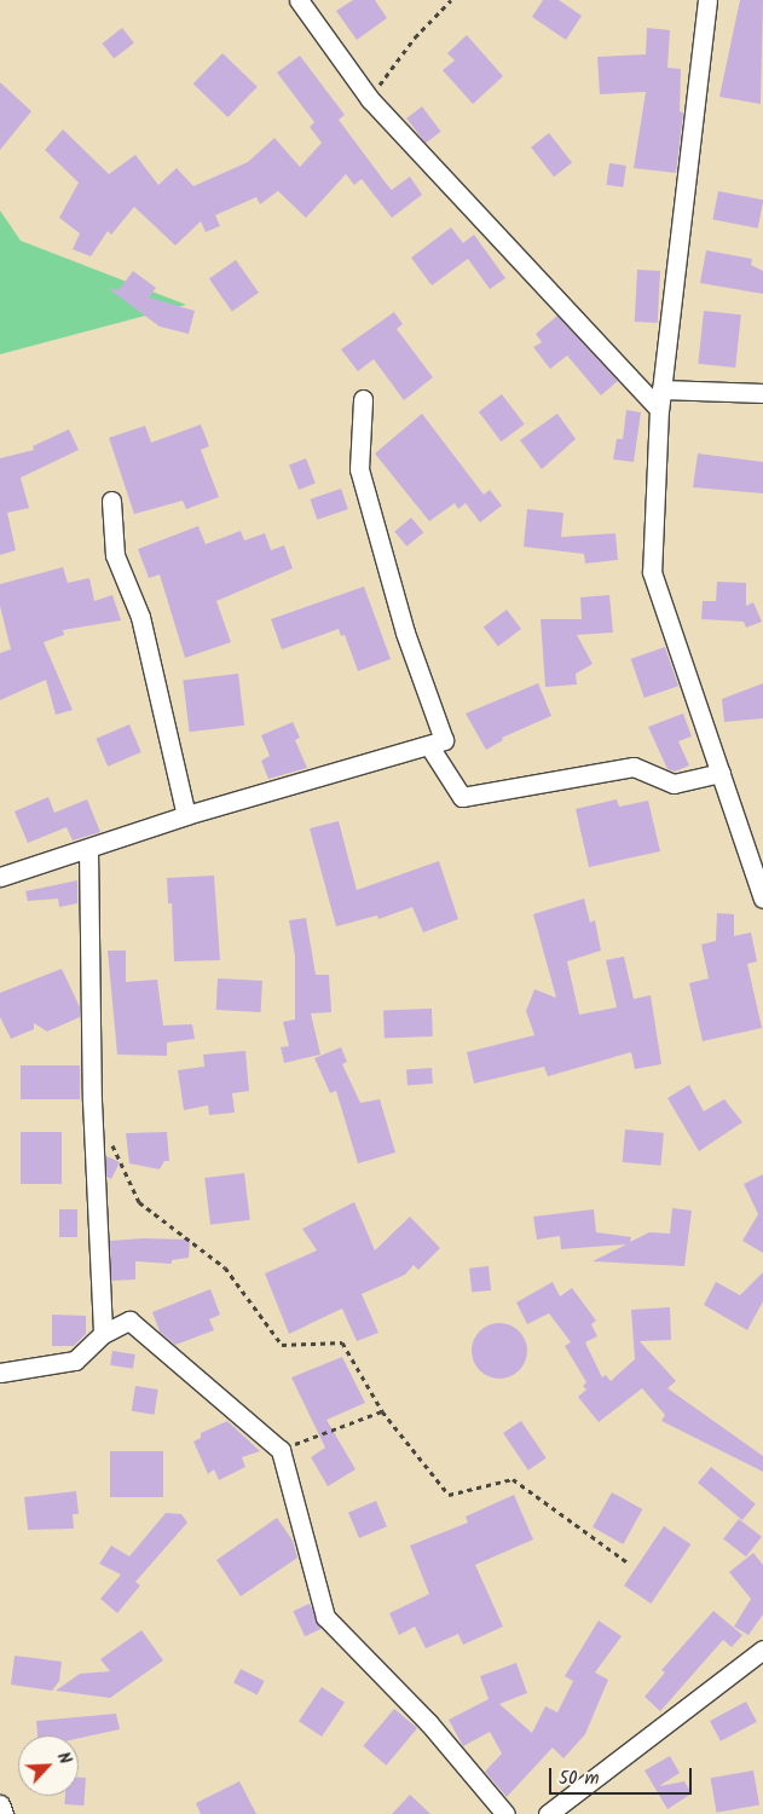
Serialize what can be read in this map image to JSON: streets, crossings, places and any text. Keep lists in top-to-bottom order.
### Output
{
  "scale_bar": "50 m",
  "north": "top right"
}
